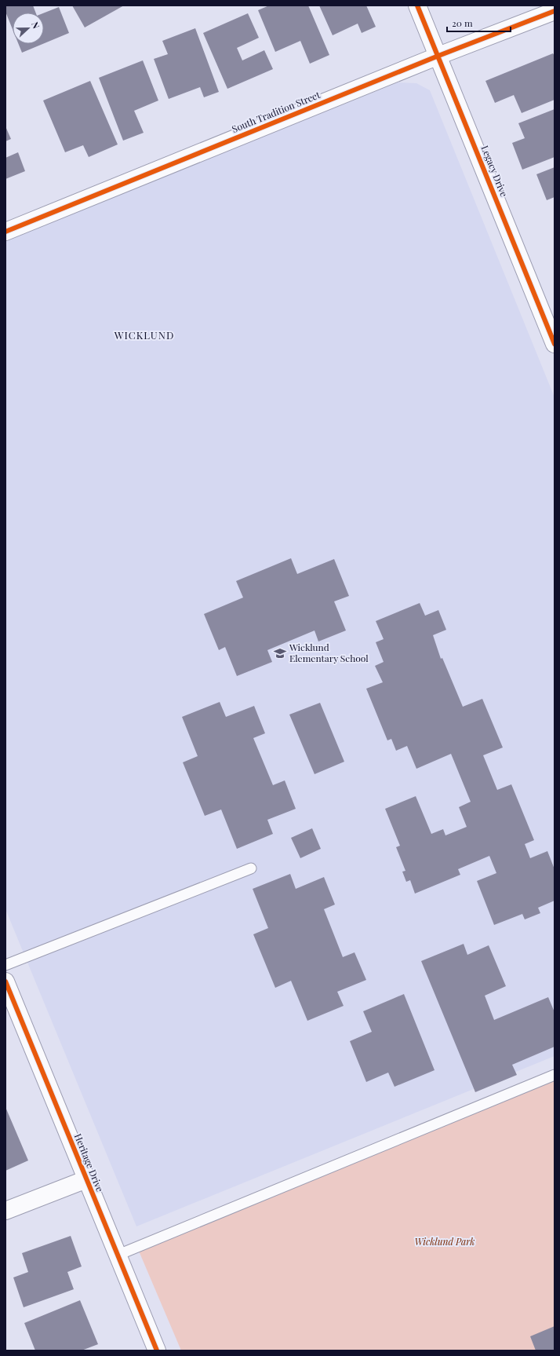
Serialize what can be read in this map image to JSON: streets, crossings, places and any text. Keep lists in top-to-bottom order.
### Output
{
  "streets": {
    "street": ["South Tradition Street", "Legacy Drive", "Heritage Drive"]
  },
  "crossings": [
    ["South Tradition Street", "Legacy Drive"]
  ],
  "districts": ["WICKLUND"],
  "parks": ["Wicklund Park"],
  "places": {
    "school or university": ["Wicklund Elementary School"]
  },
  "scale_bar": "20 m",
  "north": "right"
}
